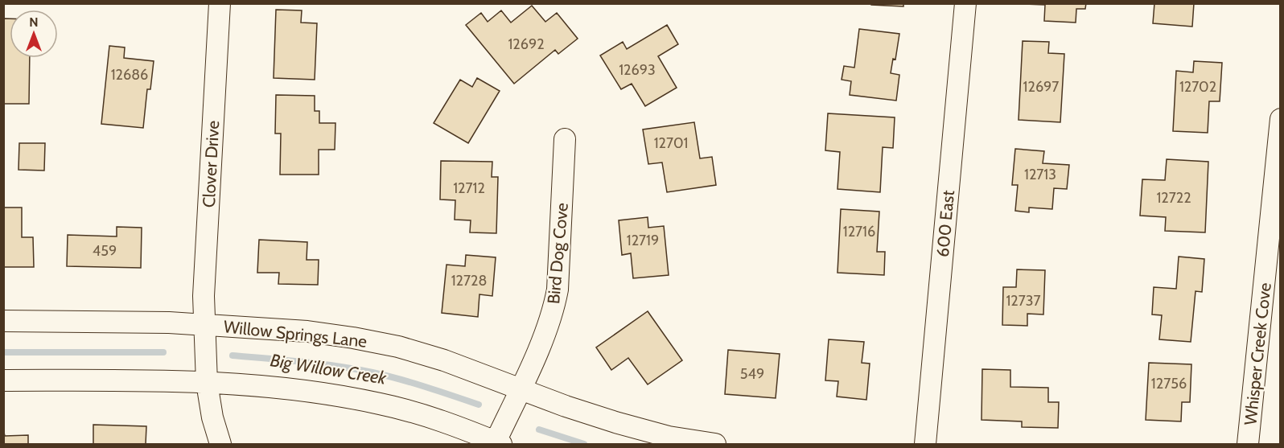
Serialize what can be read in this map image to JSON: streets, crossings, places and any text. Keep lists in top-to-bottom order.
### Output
{
  "streets": {
    "street": [
      "Clover Drive",
      "600 East",
      "Bird Dog Cove",
      "Willow Springs Lane",
      "Whisper Creek Cove"
    ]
  },
  "crossings": [
    ["Clover Drive", "Willow Springs Lane"],
    ["Bird Dog Cove", "Willow Springs Lane"]
  ],
  "water": ["Big Willow Creek"],
  "house_numbers": [
    "12692",
    "12693",
    "12686",
    "12697",
    "12702",
    "12701",
    "12713",
    "12712",
    "12722",
    "12716",
    "12719",
    "459",
    "12728",
    "12737",
    "549",
    "12756"
  ],
  "north": "top"
}
